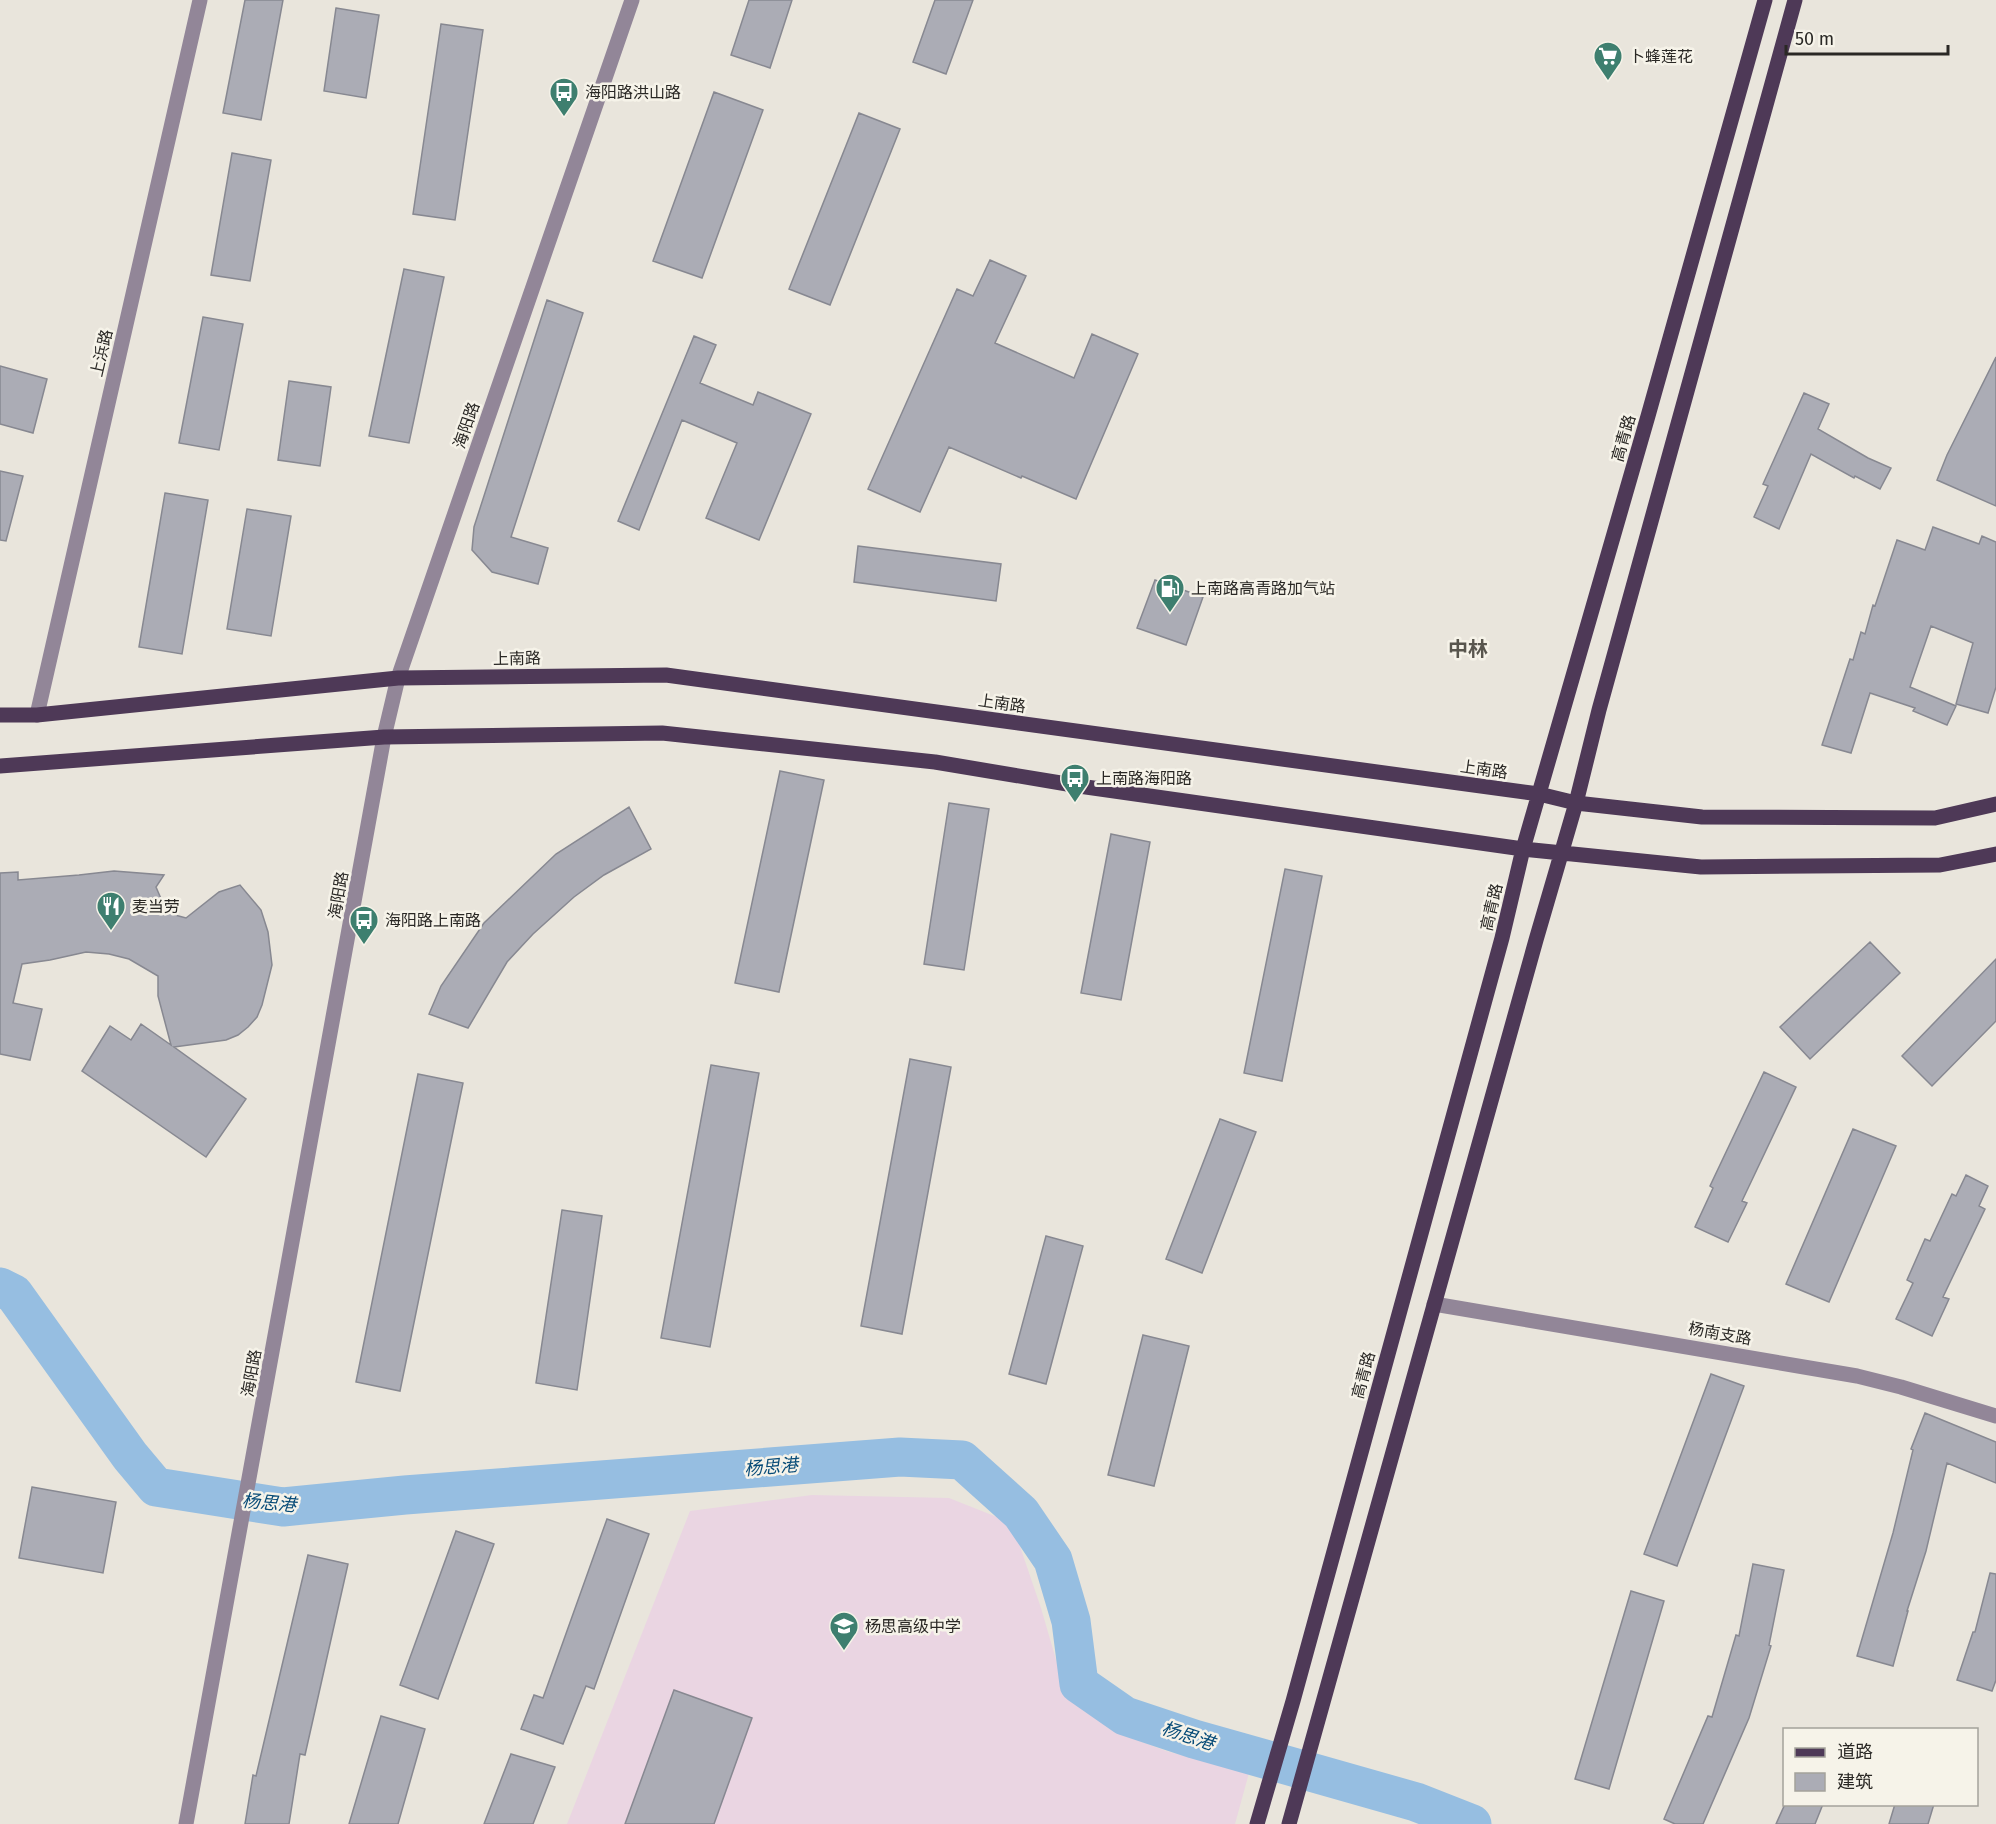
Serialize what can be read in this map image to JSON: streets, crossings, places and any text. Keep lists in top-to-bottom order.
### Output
{
  "streets": {
    "main road": ["高青路", "上南路"],
    "street": ["上浜路", "海阳路", "杨南支路"]
  },
  "crossings": [
    ["上浜路", "上南路"],
    ["海阳路", "上南路"],
    ["高青路", "上南路"]
  ],
  "districts": ["中林"],
  "water": ["杨思港"],
  "places": {
    "supermarket": ["卜蜂莲花"],
    "bus stop": ["海阳路洪山路", "上南路海阳路", "海阳路上南路"],
    "fuel station": ["上南路高青路加气站"],
    "restaurant": ["麦当劳"],
    "school or university": ["杨思高级中学"]
  },
  "legend": ["道路", "建筑"],
  "scale_bar": "50 m"
}
